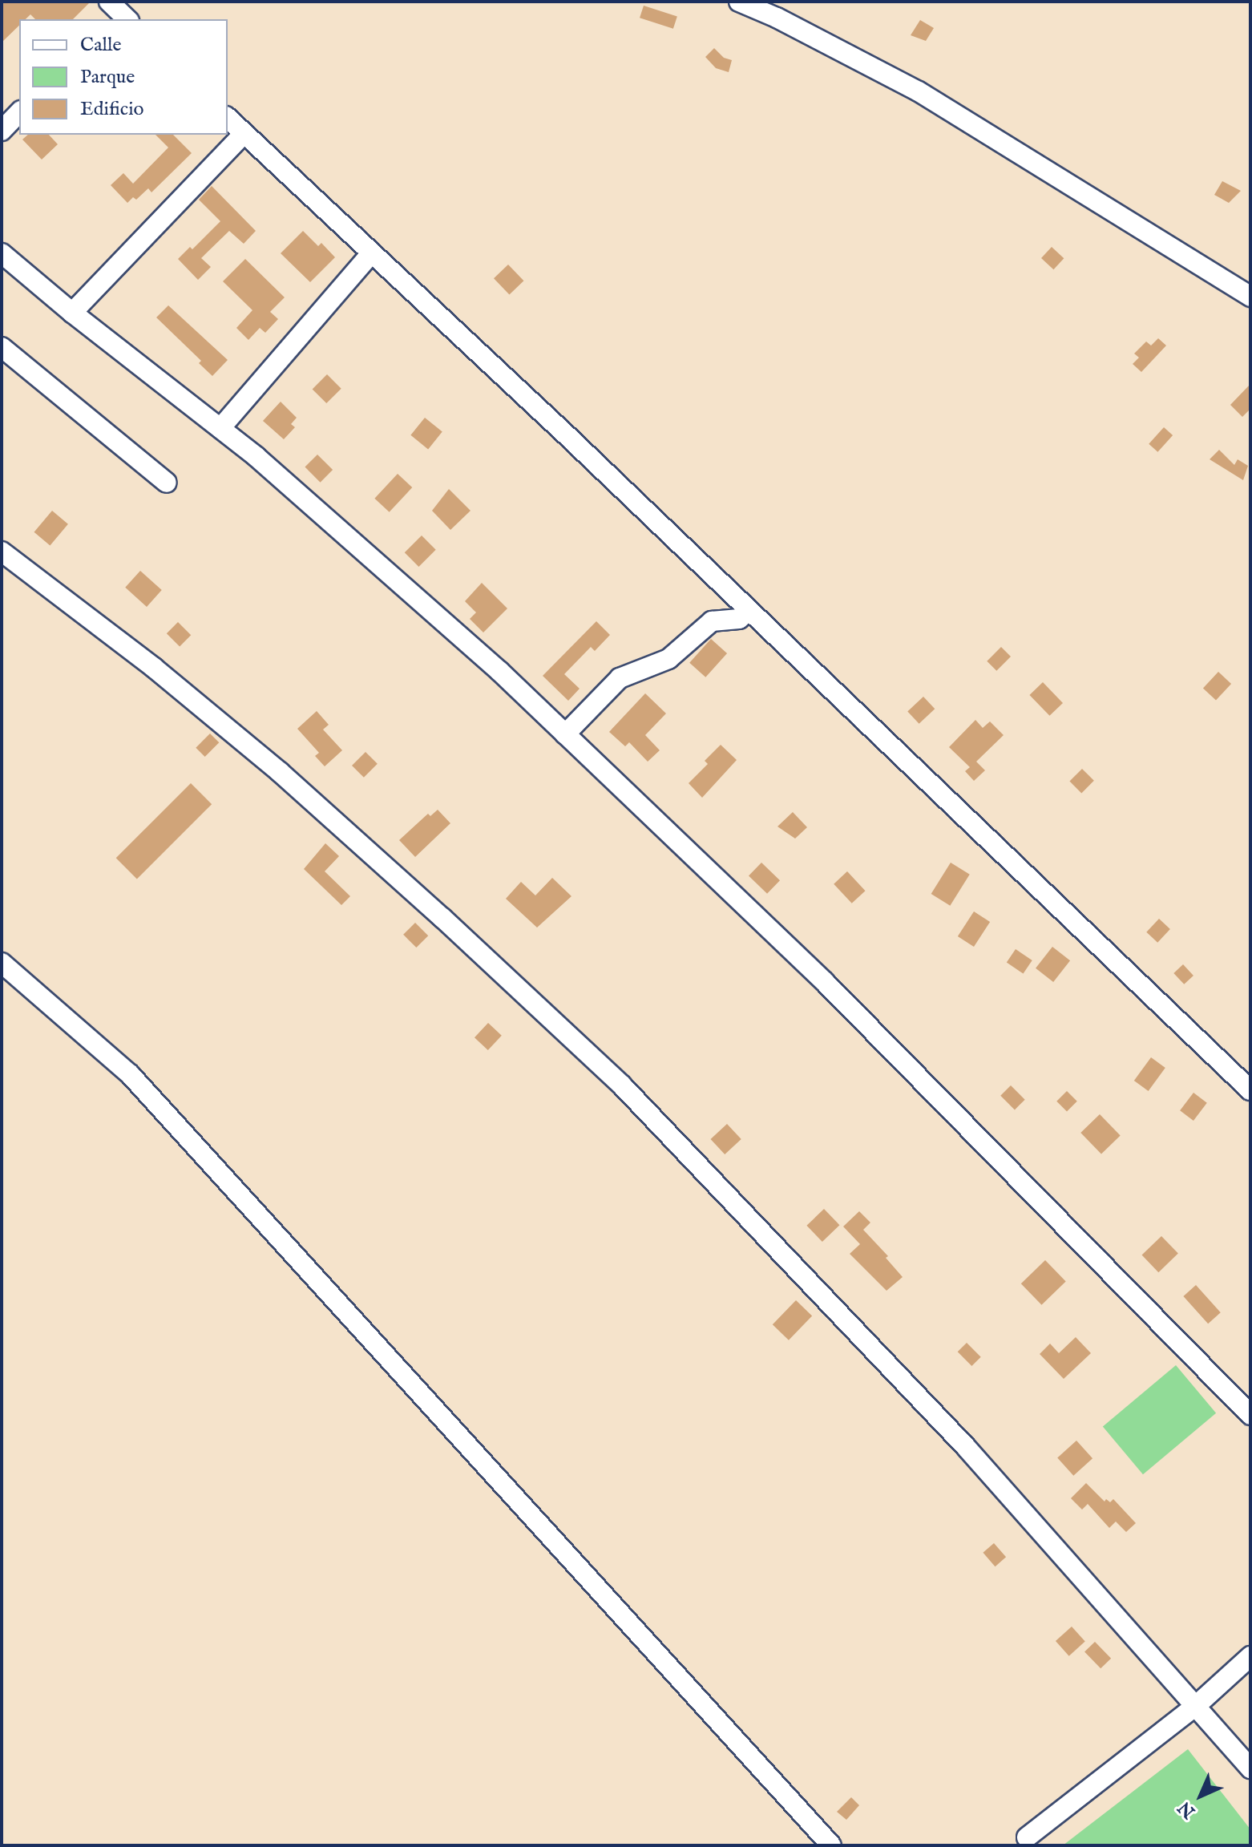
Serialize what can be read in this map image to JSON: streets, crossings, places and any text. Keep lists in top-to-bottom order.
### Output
{
  "legend": ["Calle", "Parque", "Edificio"],
  "north": "bottom left"
}
